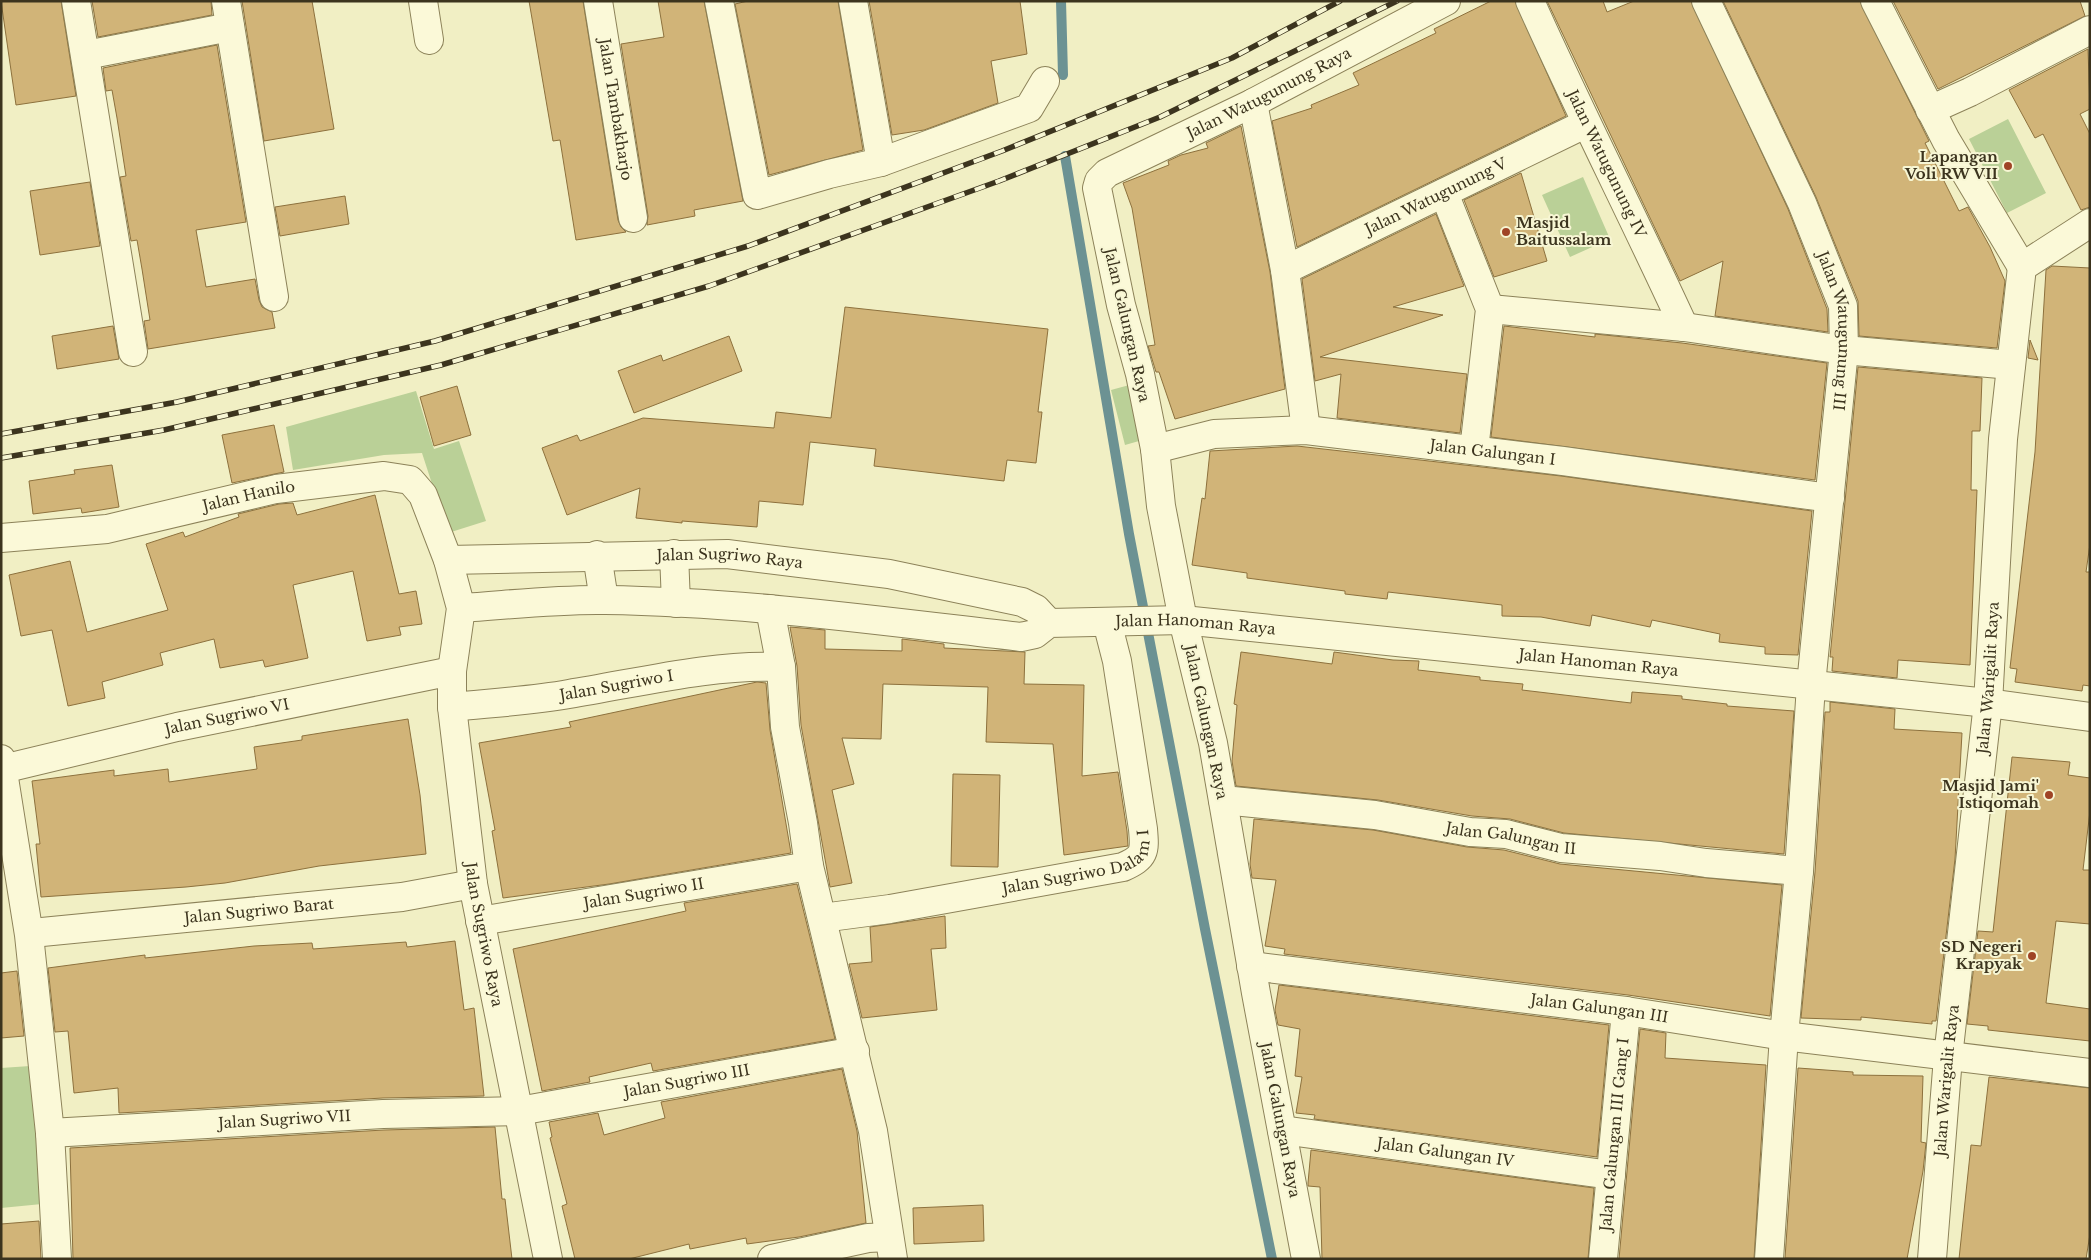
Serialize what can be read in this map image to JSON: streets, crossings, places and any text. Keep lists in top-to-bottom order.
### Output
{
  "streets": {
    "street": [
      "Jalan Watugunung Raya",
      "Jalan Tambakharjo",
      "Jalan Watugunung IV",
      "Jalan Watugunung V",
      "Jalan Galungan Raya",
      "Jalan Watugunung III",
      "Jalan Galungan I",
      "Jalan Hanilo",
      "Jalan Sugriwo Raya",
      "Jalan Hanoman Raya",
      "Jalan Warigalit Raya",
      "Jalan Sugriwo I",
      "Jalan Sugriwo VI",
      "Jalan Galungan II",
      "Jalan Sugriwo Dalam I",
      "Jalan Sugriwo II",
      "Jalan Sugriwo Barat",
      "Jalan Galungan III",
      "Jalan Sugriwo III",
      "Jalan Sugriwo VII",
      "Jalan Galungan III Gang I",
      "Jalan Galungan IV"
    ]
  },
  "crossings": [
    ["Jalan Watugunung Raya", "Jalan Galungan Raya"],
    ["Jalan Watugunung IV", "Jalan Watugunung V"],
    ["Jalan Galungan Raya", "Jalan Galungan I"],
    ["Jalan Galungan Raya", "Jalan Hanoman Raya"],
    ["Jalan Galungan Raya", "Jalan Galungan II"],
    ["Jalan Galungan Raya", "Jalan Galungan III"],
    ["Jalan Galungan Raya", "Jalan Galungan IV"],
    ["Jalan Watugunung III", "Jalan Galungan I"],
    ["Jalan Watugunung III", "Jalan Hanoman Raya"],
    ["Jalan Hanilo", "Jalan Sugriwo Raya"],
    ["Jalan Sugriwo Raya", "Jalan Sugriwo I"],
    ["Jalan Sugriwo Raya", "Jalan Sugriwo VI"],
    ["Jalan Sugriwo Raya", "Jalan Sugriwo II"],
    ["Jalan Sugriwo Raya", "Jalan Sugriwo Barat"],
    ["Jalan Sugriwo Raya", "Jalan Sugriwo III"],
    ["Jalan Sugriwo Raya", "Jalan Sugriwo VII"],
    ["Jalan Hanoman Raya", "Jalan Warigalit Raya"],
    ["Jalan Hanoman Raya", "Jalan Sugriwo Dalam I"],
    ["Jalan Warigalit Raya", "Jalan Galungan III"],
    ["Jalan Galungan III", "Jalan Galungan III Gang I"],
    ["Jalan Sugriwo III", "Jalan Sugriwo VII"],
    ["Jalan Galungan III Gang I", "Jalan Galungan IV"]
  ],
  "places": [
    "Lapangan Voli RW VII",
    "Masjid Baitussalam",
    "Masjid Jami' Istiqomah",
    "SD Negeri Krapyak"
  ]
}
